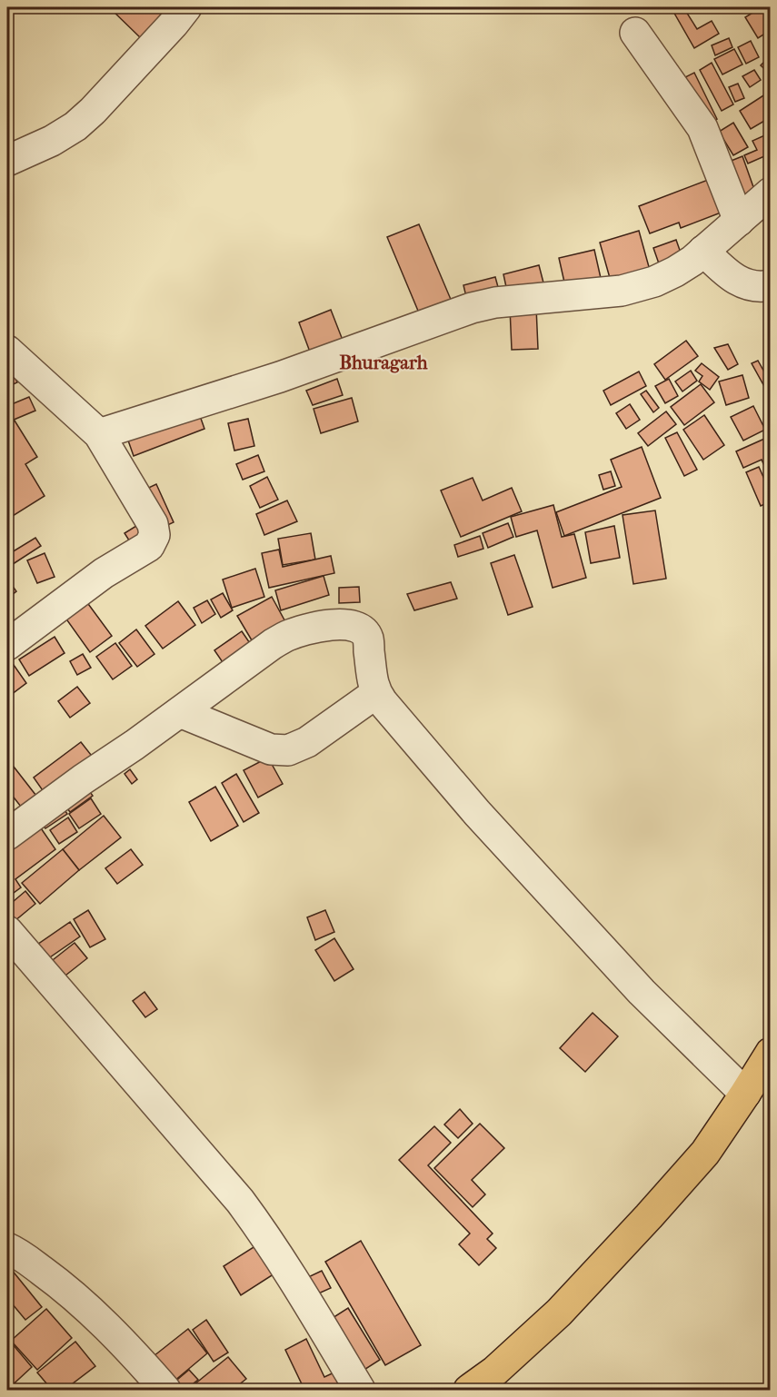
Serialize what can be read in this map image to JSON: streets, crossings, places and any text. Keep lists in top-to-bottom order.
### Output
{
  "districts": ["Bhuragarh"]
}
